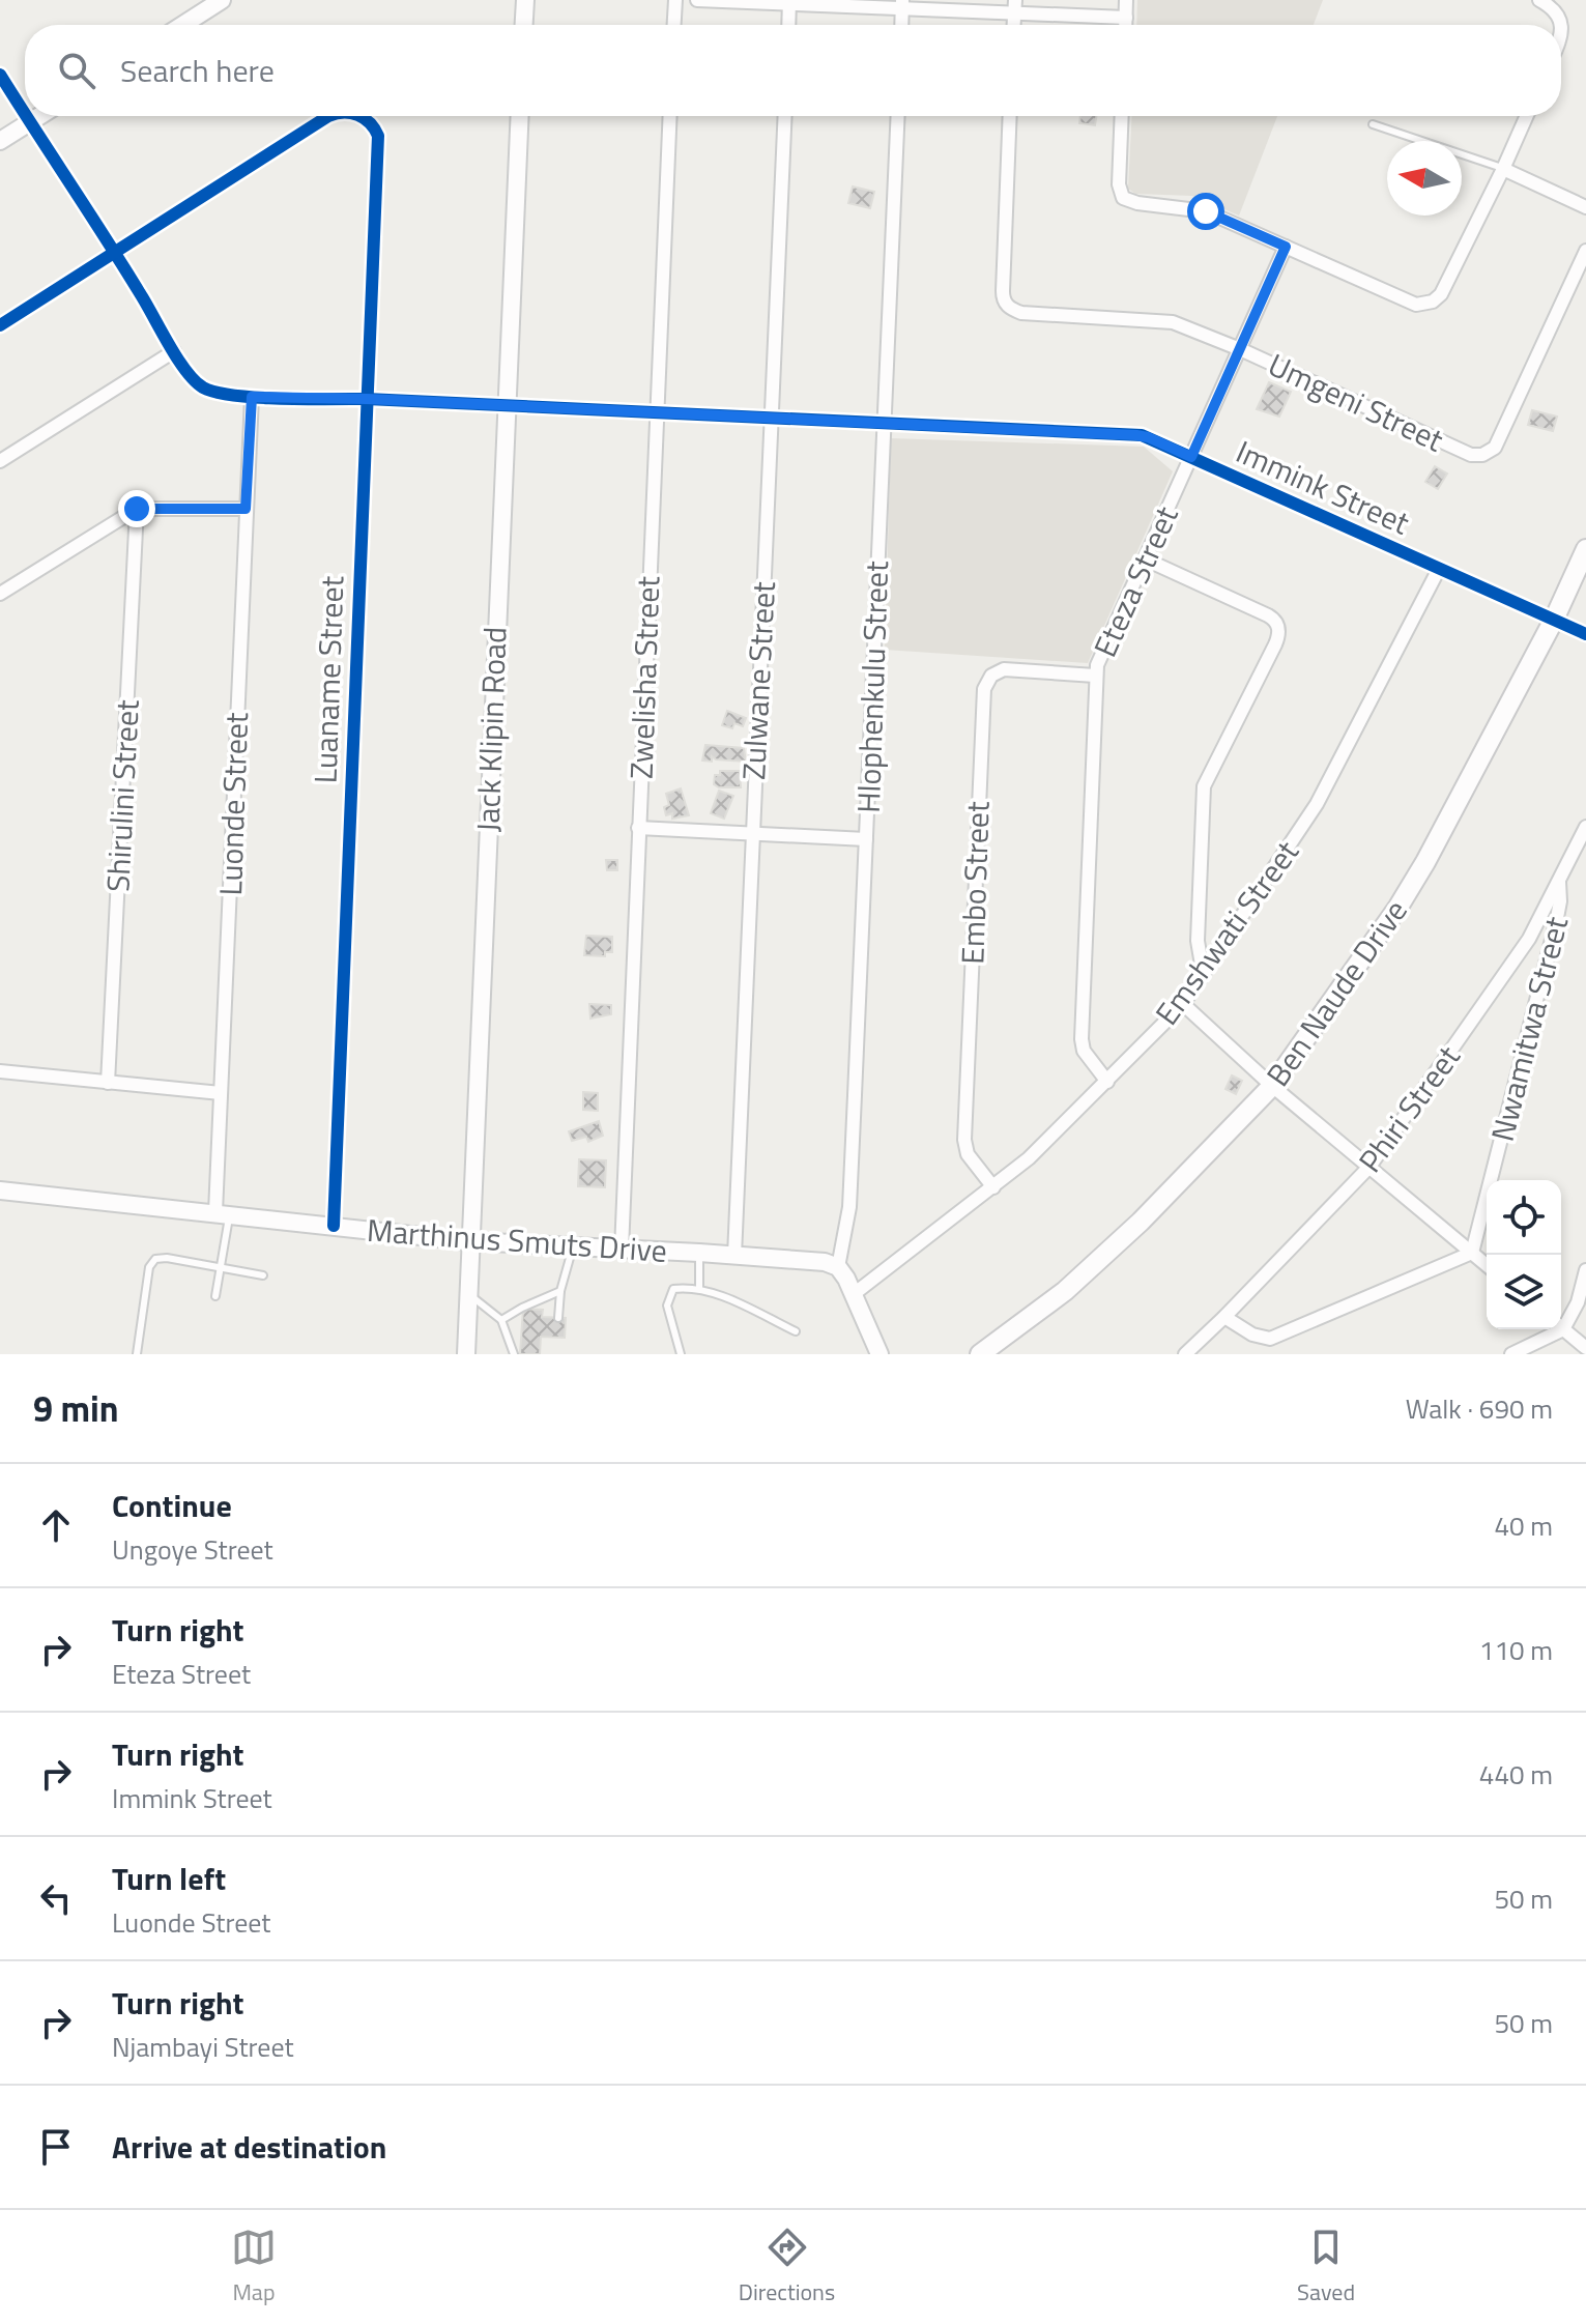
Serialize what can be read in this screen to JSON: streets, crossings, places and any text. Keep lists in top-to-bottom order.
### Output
{
  "streets": {
    "main road": ["Ben Naude Drive"],
    "street": [
      "Umgeni Street",
      "Immink Street",
      "Eteza Street",
      "Zwelisha Street",
      "Luaname Street",
      "Zulwane Street",
      "Hlophenkulu Street",
      "Jack Klipin Road",
      "Shirulini Street",
      "Luonde Street",
      "Embo Street",
      "Emshwati Street",
      "Nwamitwa Street",
      "Phiri Street",
      "Marthinus Smuts Drive"
    ]
  },
  "crossings": [
    ["Umgeni Street", "Eteza Street"],
    ["Immink Street", "Eteza Street"],
    ["Immink Street", "Zwelisha Street"],
    ["Immink Street", "Luaname Street"],
    ["Immink Street", "Zulwane Street"],
    ["Immink Street", "Hlophenkulu Street"],
    ["Immink Street", "Jack Klipin Road"],
    ["Immink Street", "Luonde Street"],
    ["Immink Street", "Emshwati Street"],
    ["Immink Street", "Ben Naude Drive"],
    ["Eteza Street", "Embo Street"],
    ["Eteza Street", "Emshwati Street"],
    ["Zwelisha Street", "Marthinus Smuts Drive"],
    ["Luaname Street", "Marthinus Smuts Drive"],
    ["Zulwane Street", "Marthinus Smuts Drive"],
    ["Hlophenkulu Street", "Marthinus Smuts Drive"],
    ["Jack Klipin Road", "Marthinus Smuts Drive"],
    ["Luonde Street", "Marthinus Smuts Drive"],
    ["Embo Street", "Emshwati Street"],
    ["Nwamitwa Street", "Phiri Street"]
  ],
  "north": "left",
  "page": {
    "search": "Search here",
    "heading": ["9 min", "Walk · 690 m"],
    "list": [
      ["Continue", "Ungoye Street", "40 m"],
      ["Turn right", "Eteza Street", "110 m"],
      ["Turn right", "Immink Street", "440 m"],
      ["Turn left", "Luonde Street", "50 m"],
      ["Turn right", "Njambayi Street", "50 m"],
      "Arrive at destination"
    ],
    "nav": ["Map", "Directions", "Saved"]
  }
}
